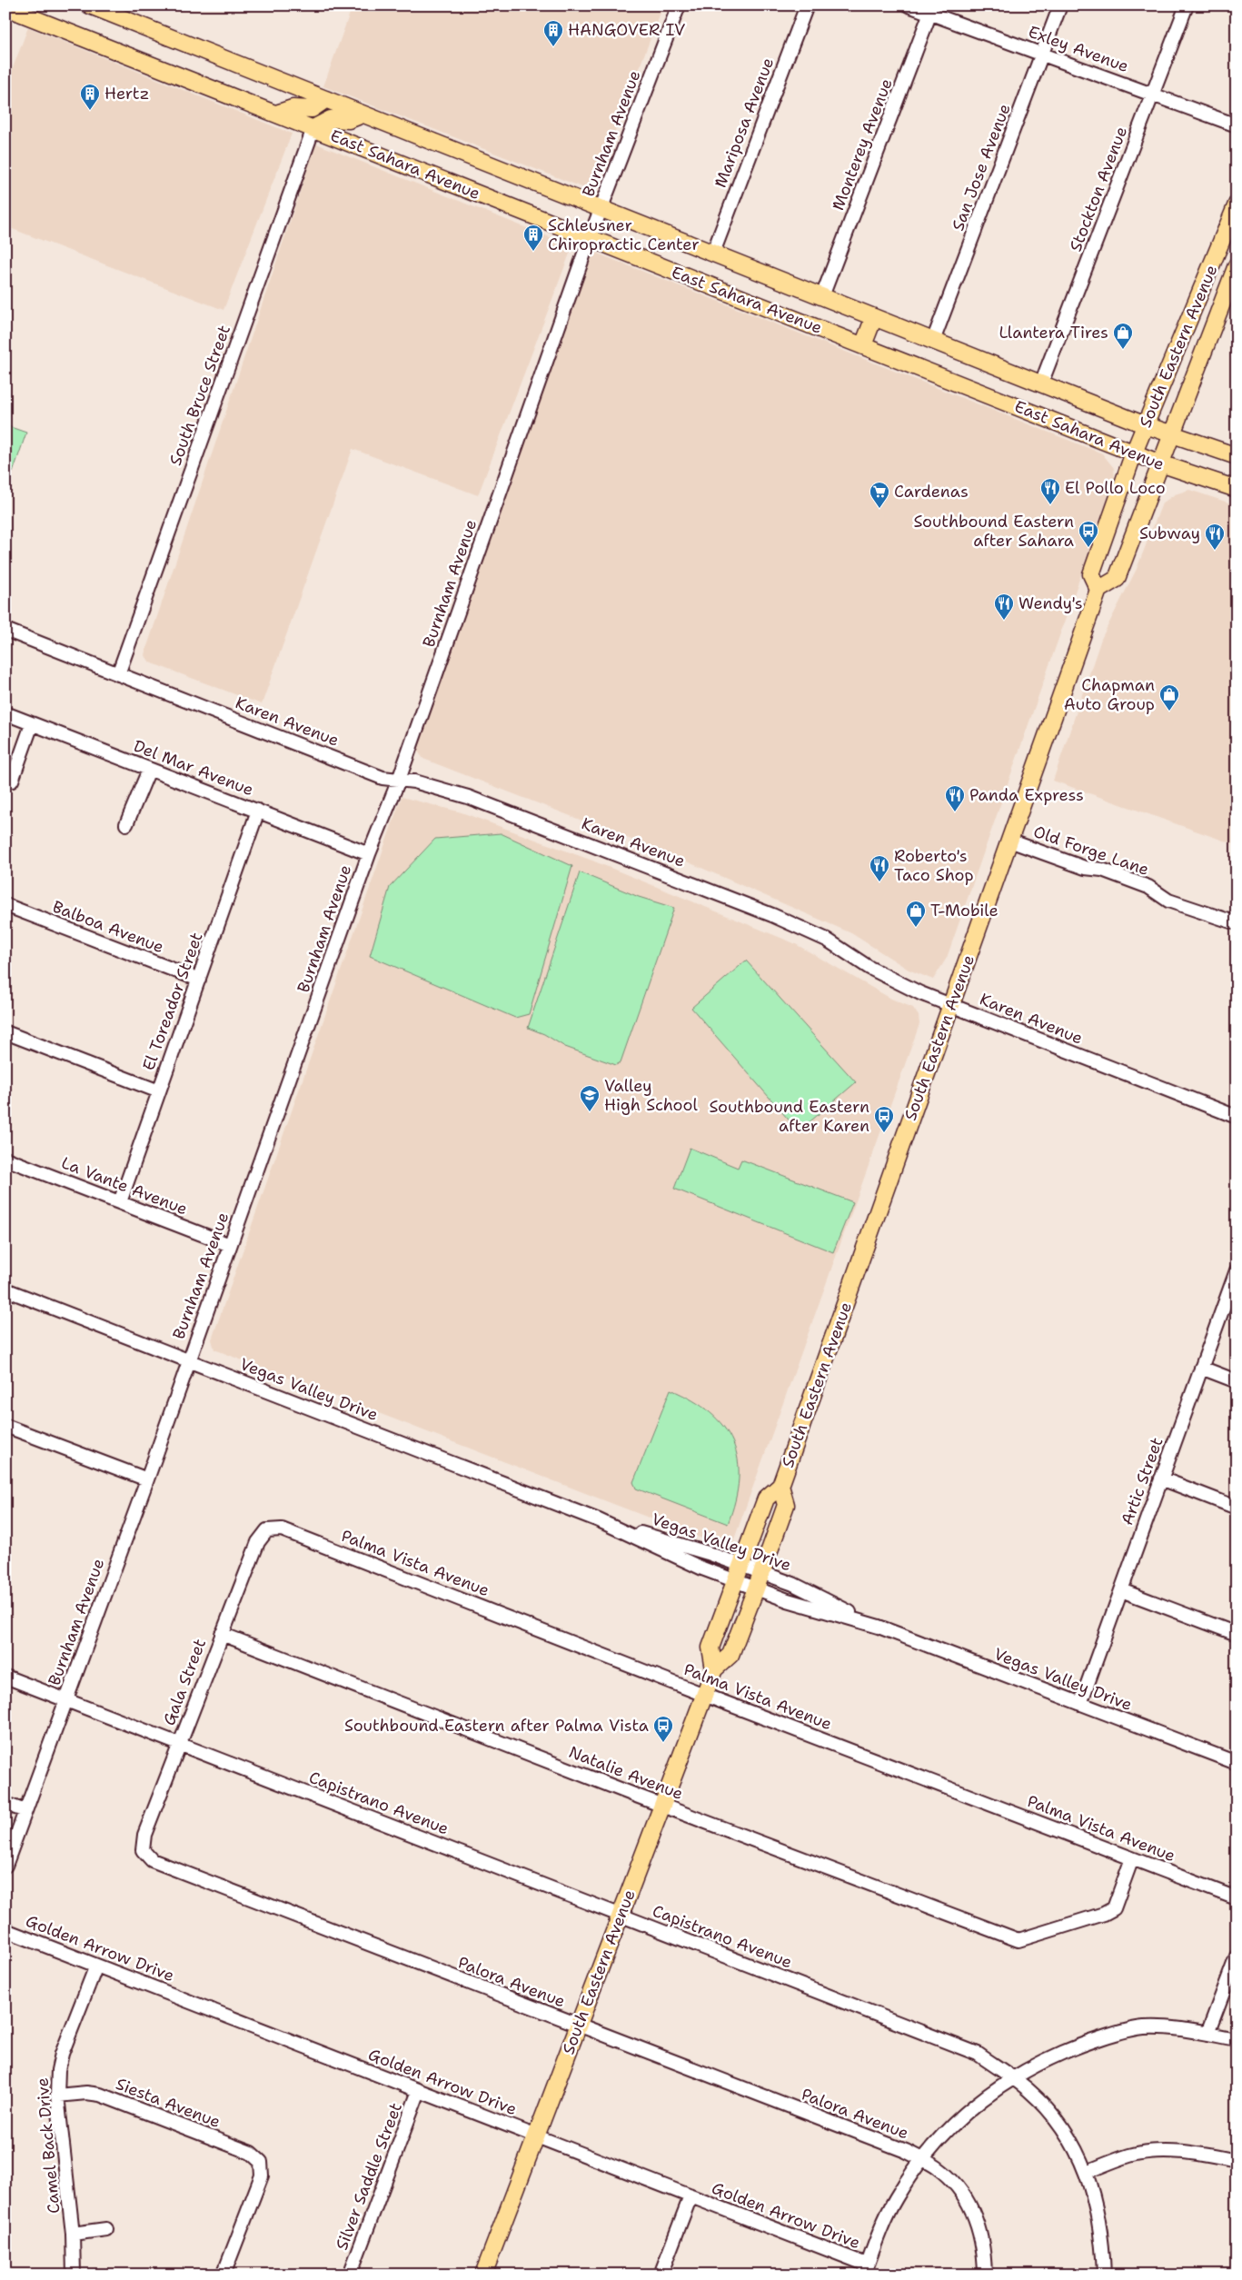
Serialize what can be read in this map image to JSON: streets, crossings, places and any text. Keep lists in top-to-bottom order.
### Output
{
  "streets": {
    "main road": ["East Sahara Avenue", "South Eastern Avenue"],
    "street": [
      "Exley Avenue",
      "Mariposa Avenue",
      "Burnham Avenue",
      "Monterey Avenue",
      "San Jose Avenue",
      "Stockton Avenue",
      "South Bruce Street",
      "Karen Avenue",
      "Del Mar Avenue",
      "Old Forge Lane",
      "Balboa Avenue",
      "El Toreador Street",
      "La Vante Avenue",
      "Vegas Valley Drive",
      "Artic Street",
      "Palma Vista Avenue",
      "Gala Street",
      "Natalie Avenue",
      "Capistrano Avenue",
      "Golden Arrow Drive",
      "Palora Avenue",
      "Siesta Avenue",
      "Camel Back Drive",
      "Silver Saddle Street"
    ]
  },
  "crossings": [
    ["Exley Avenue", "Monterey Avenue"],
    ["Exley Avenue", "San Jose Avenue"],
    ["Exley Avenue", "Stockton Avenue"],
    ["Mariposa Avenue", "East Sahara Avenue"],
    ["Burnham Avenue", "East Sahara Avenue"],
    ["Burnham Avenue", "Karen Avenue"],
    ["Burnham Avenue", "Del Mar Avenue"],
    ["Burnham Avenue", "La Vante Avenue"],
    ["Burnham Avenue", "Vegas Valley Drive"],
    ["Burnham Avenue", "Capistrano Avenue"],
    ["Monterey Avenue", "East Sahara Avenue"],
    ["East Sahara Avenue", "San Jose Avenue"],
    ["East Sahara Avenue", "Stockton Avenue"],
    ["East Sahara Avenue", "South Eastern Avenue"],
    ["East Sahara Avenue", "South Bruce Street"],
    ["South Eastern Avenue", "Karen Avenue"],
    ["South Eastern Avenue", "Old Forge Lane"],
    ["South Eastern Avenue", "Vegas Valley Drive"],
    ["South Eastern Avenue", "Palma Vista Avenue"],
    ["South Eastern Avenue", "Natalie Avenue"],
    ["South Eastern Avenue", "Capistrano Avenue"],
    ["South Eastern Avenue", "Golden Arrow Drive"],
    ["South Eastern Avenue", "Palora Avenue"],
    ["South Bruce Street", "Karen Avenue"],
    ["Del Mar Avenue", "El Toreador Street"],
    ["Balboa Avenue", "El Toreador Street"],
    ["El Toreador Street", "La Vante Avenue"],
    ["Vegas Valley Drive", "Artic Street"],
    ["Palma Vista Avenue", "Gala Street"],
    ["Palma Vista Avenue", "Natalie Avenue"],
    ["Gala Street", "Natalie Avenue"],
    ["Gala Street", "Capistrano Avenue"],
    ["Gala Street", "Palora Avenue"],
    ["Golden Arrow Drive", "Camel Back Drive"],
    ["Golden Arrow Drive", "Silver Saddle Street"],
    ["Siesta Avenue", "Camel Back Drive"]
  ],
  "places": {
    "building": ["HANGOVER IV", "Hertz", "Schleusner Chiropractic Center"],
    "shop": ["Llantera Tires", "Chapman Auto Group", "T-Mobile"],
    "restaurant": [
      "El Pollo Loco",
      "Subway",
      "Wendy's",
      "Panda Express",
      "Roberto's Taco Shop"
    ],
    "supermarket": ["Cardenas"],
    "bus stop": ["Southbound Eastern after Sahara", "Southbound Eastern after Karen", "Southbound Eastern after Palma Vista"],
    "school or university": ["Valley High School"]
  }
}
